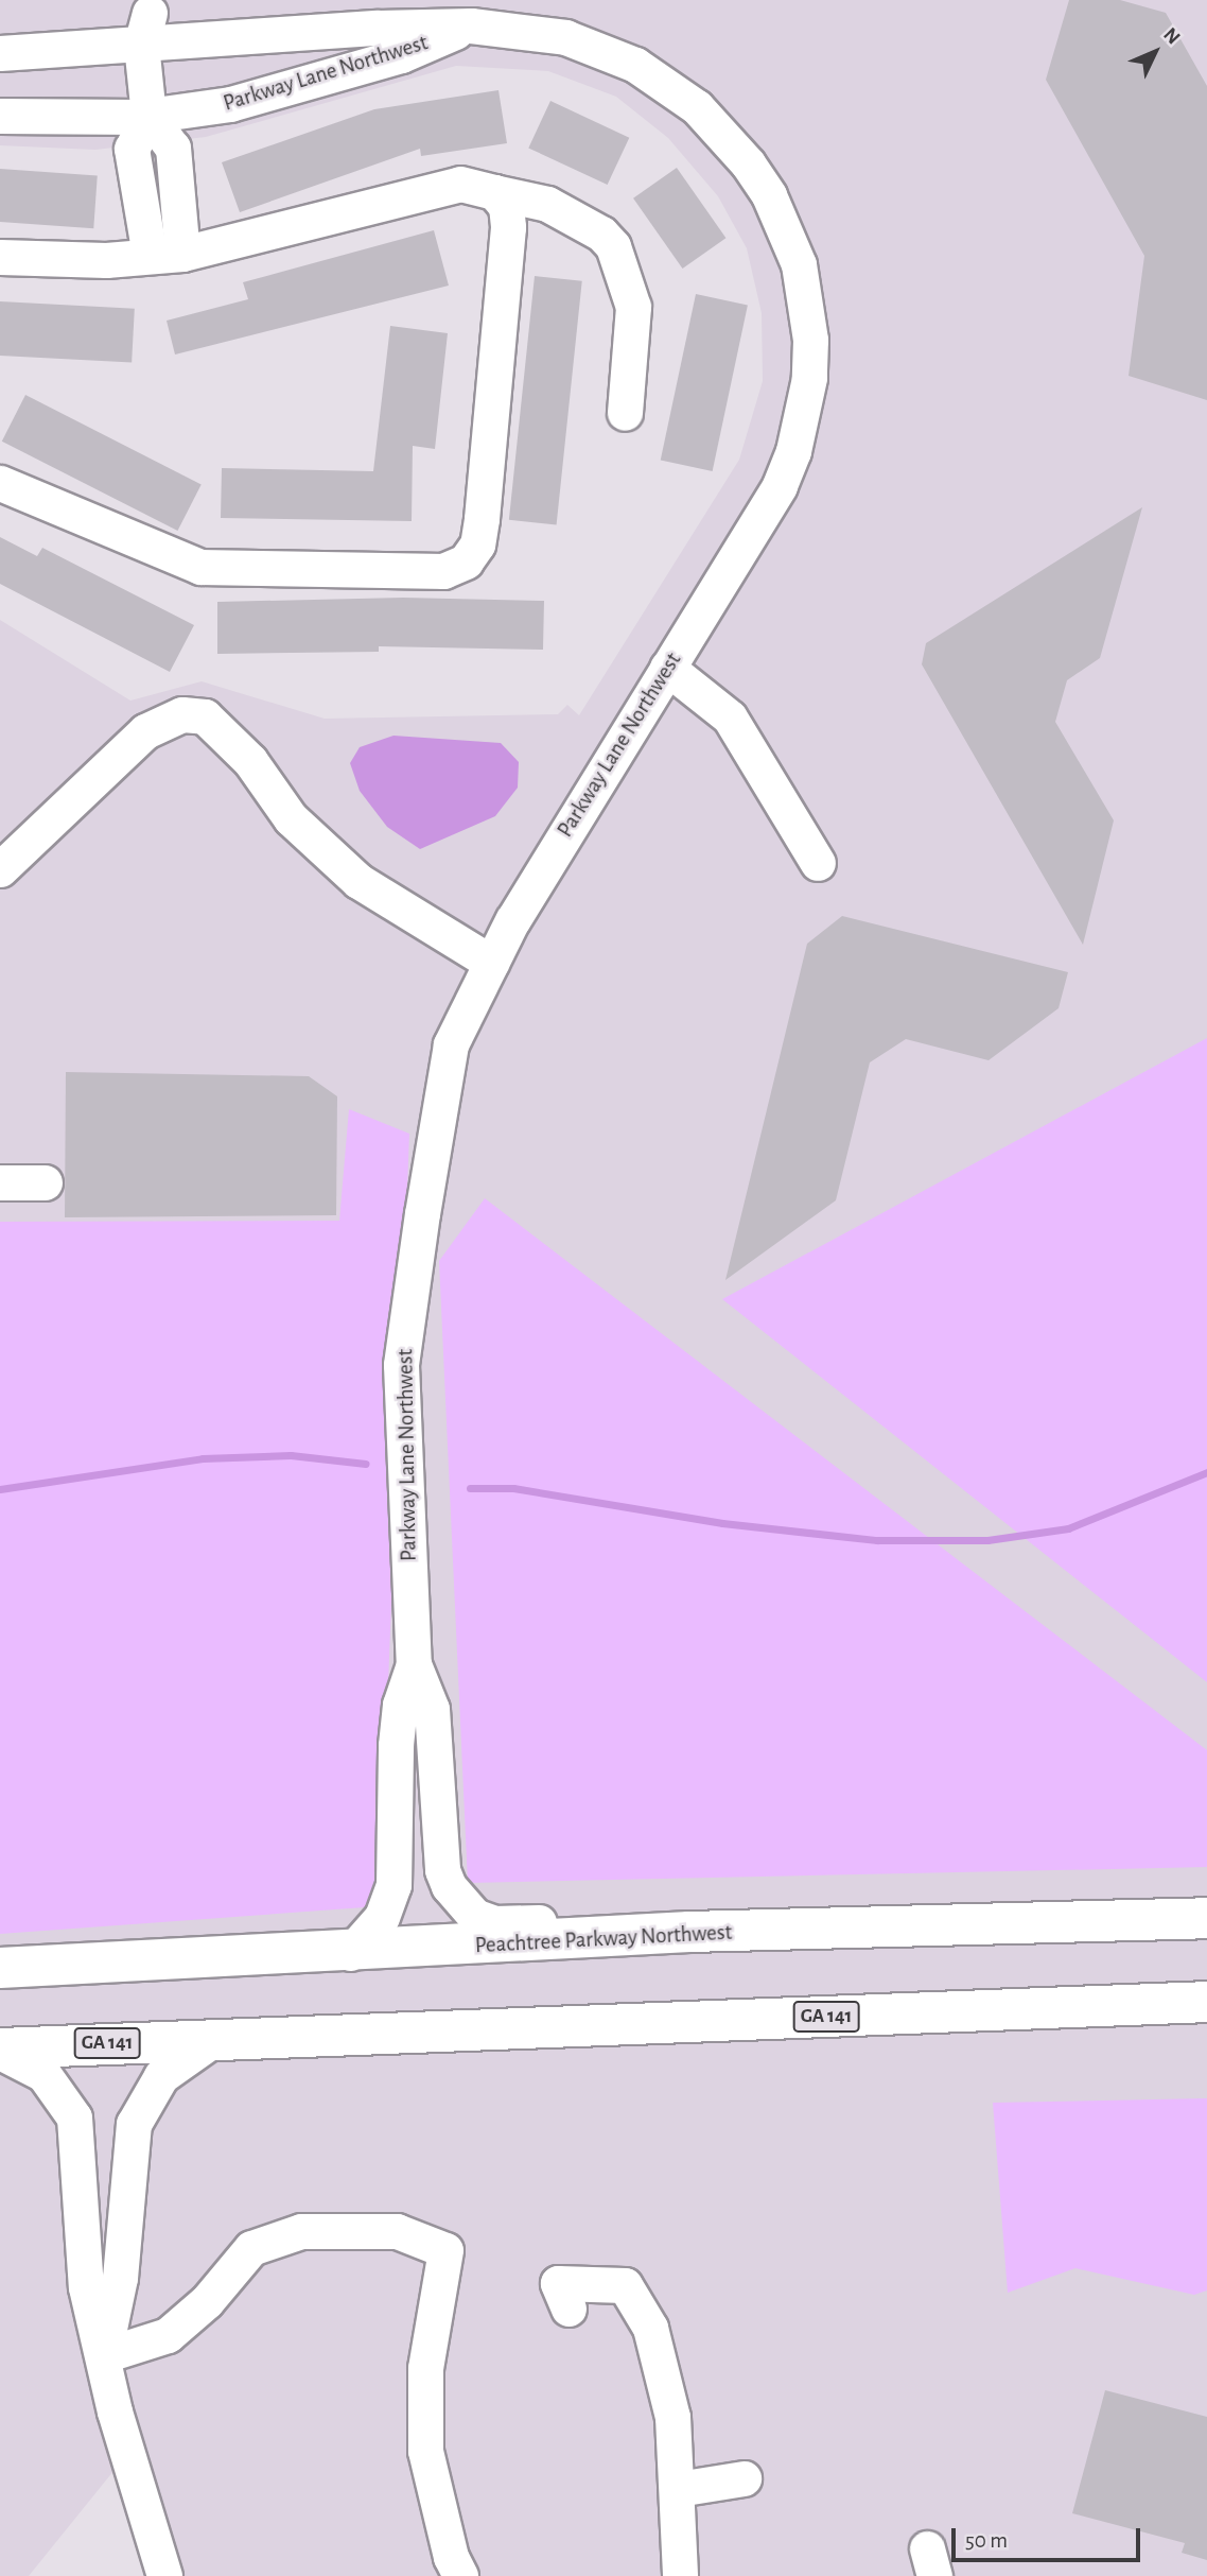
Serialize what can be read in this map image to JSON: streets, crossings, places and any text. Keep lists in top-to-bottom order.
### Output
{
  "streets": {
    "highway": ["Peachtree Parkway Northwest", "GA 141"],
    "street": ["Parkway Lane Northwest"]
  },
  "crossings": [
    ["Parkway Lane Northwest", "Peachtree Parkway Northwest"]
  ],
  "scale_bar": "50 m",
  "north": "top right"
}
